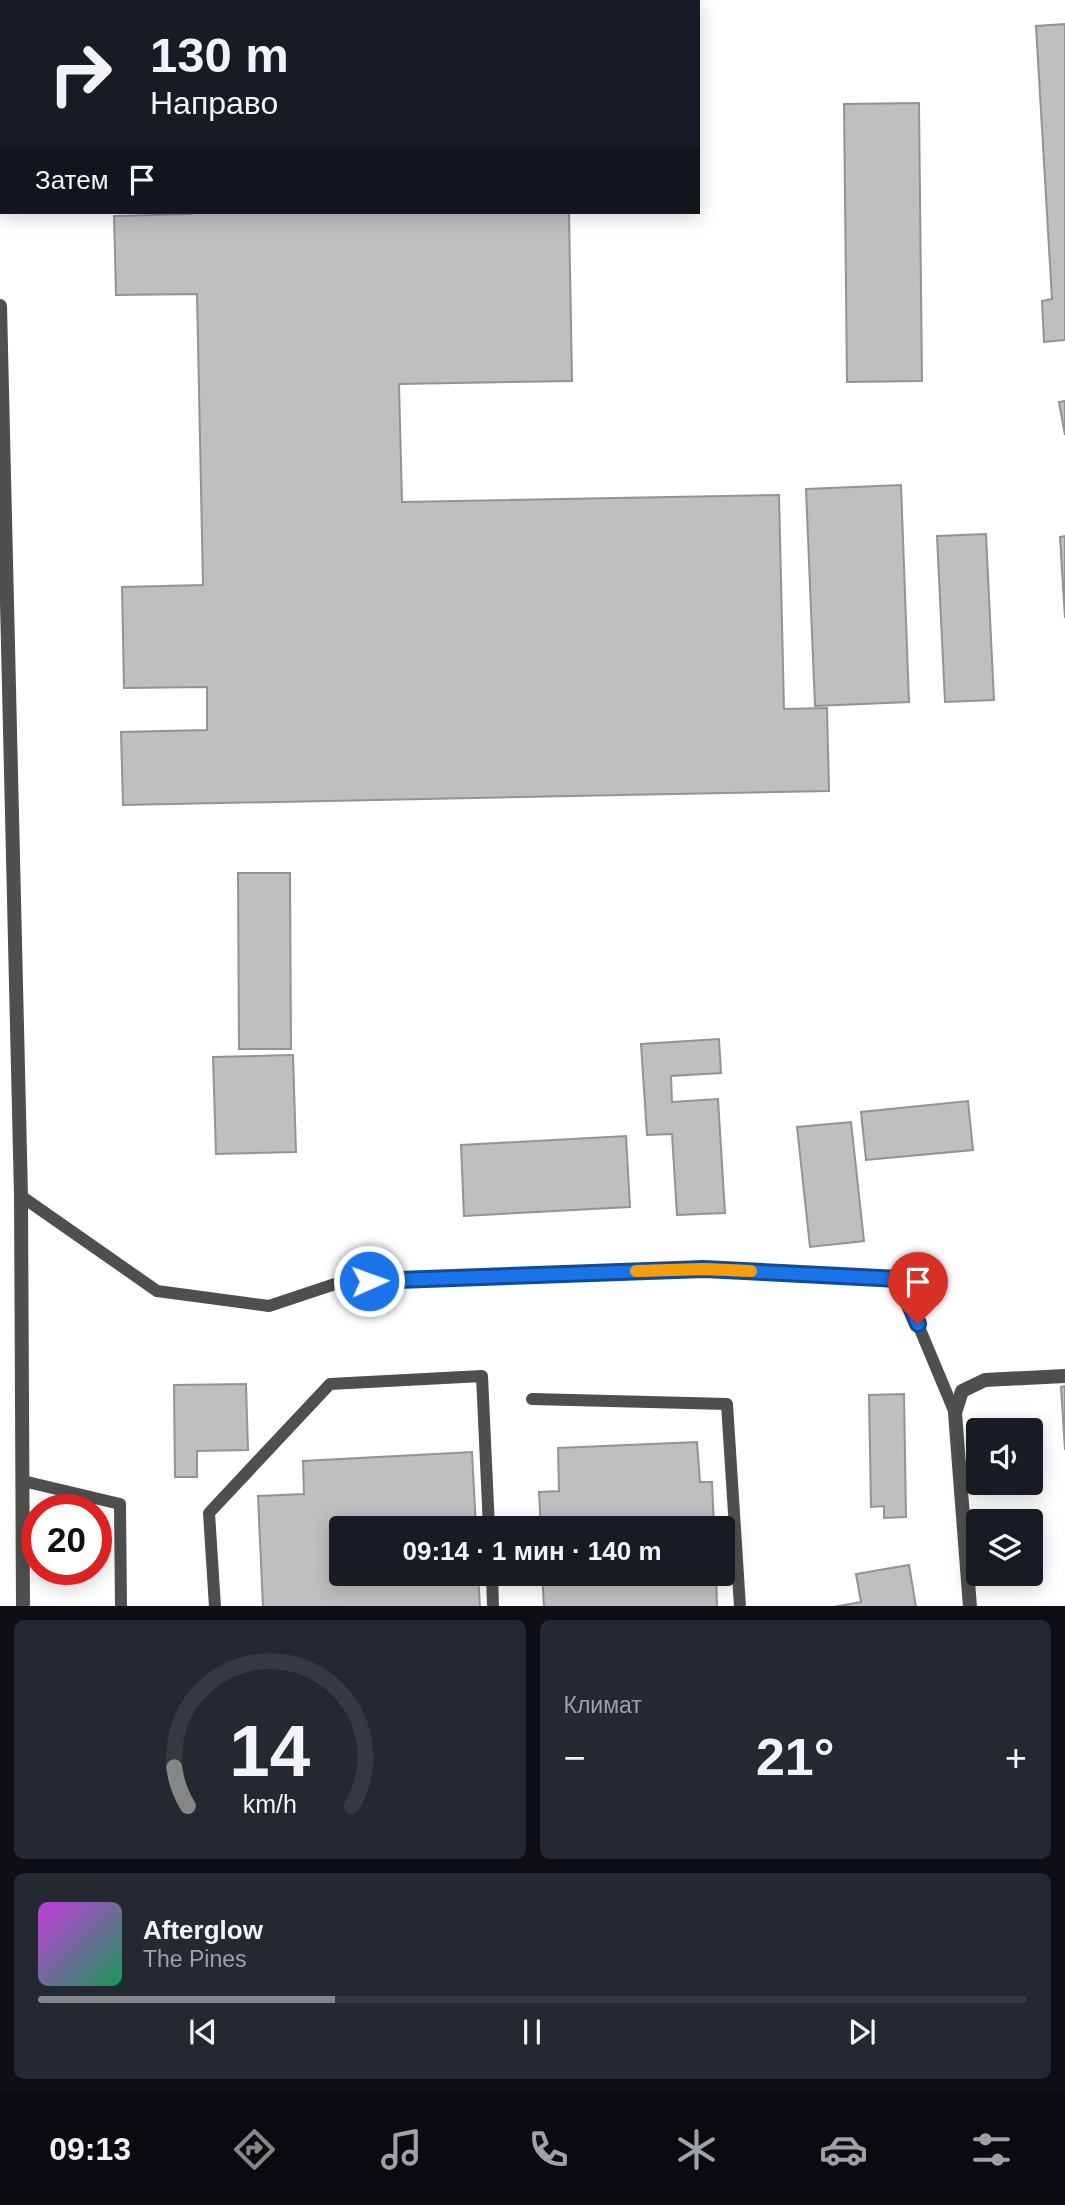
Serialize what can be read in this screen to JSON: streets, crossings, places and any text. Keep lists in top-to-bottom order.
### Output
{
  "page": {
    "turn": ["130 m", "Направо"],
    "then": "Затем",
    "limit": "20",
    "trip": "09:14 · 1 мин · 140 m",
    "tile": "Климат",
    "heat": ["−", "21°", "+"],
    "song": ["Afterglow", "The Pines"],
    "tabs": "09:13",
    "gauge": ["14", "km/h"]
  }
}
